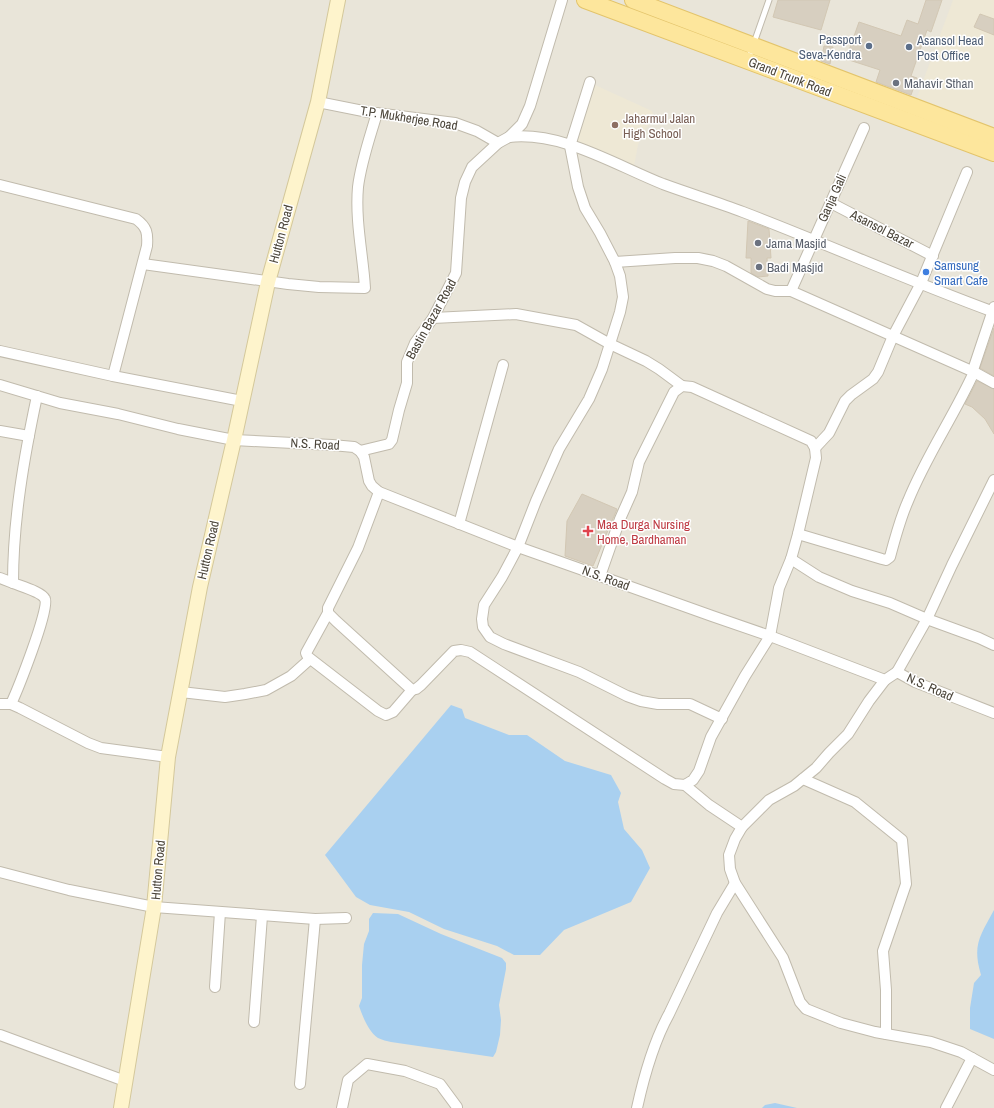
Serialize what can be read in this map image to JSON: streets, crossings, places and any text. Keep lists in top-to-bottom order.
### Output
{
  "streets": {
    "main road": ["Grand Trunk Road"],
    "street": [
      "T.P. Mukherjee Road",
      "Ganja Gali",
      "Asansol Bazar",
      "Hutton Road",
      "Bastin Bazar Road",
      "N.S. Road"
    ]
  },
  "crossings": [
    ["T.P. Mukherjee Road", "Hutton Road"],
    ["T.P. Mukherjee Road", "Bastin Bazar Road"],
    ["Ganja Gali", "Asansol Bazar"],
    ["Hutton Road", "N.S. Road"],
    ["Bastin Bazar Road", "N.S. Road"]
  ],
  "places": {
    "other": [
      "Passport Seva-Kendra",
      "Asansol Head Post Office",
      "Mahavir Sthan",
      "Jaharmul Jalan High School",
      "Jama Masjid",
      "Badi Masjid",
      "Samsung Smart Cafe"
    ],
    "health": ["Maa Durga Nursing Home, Bardhaman"]
  }
}
